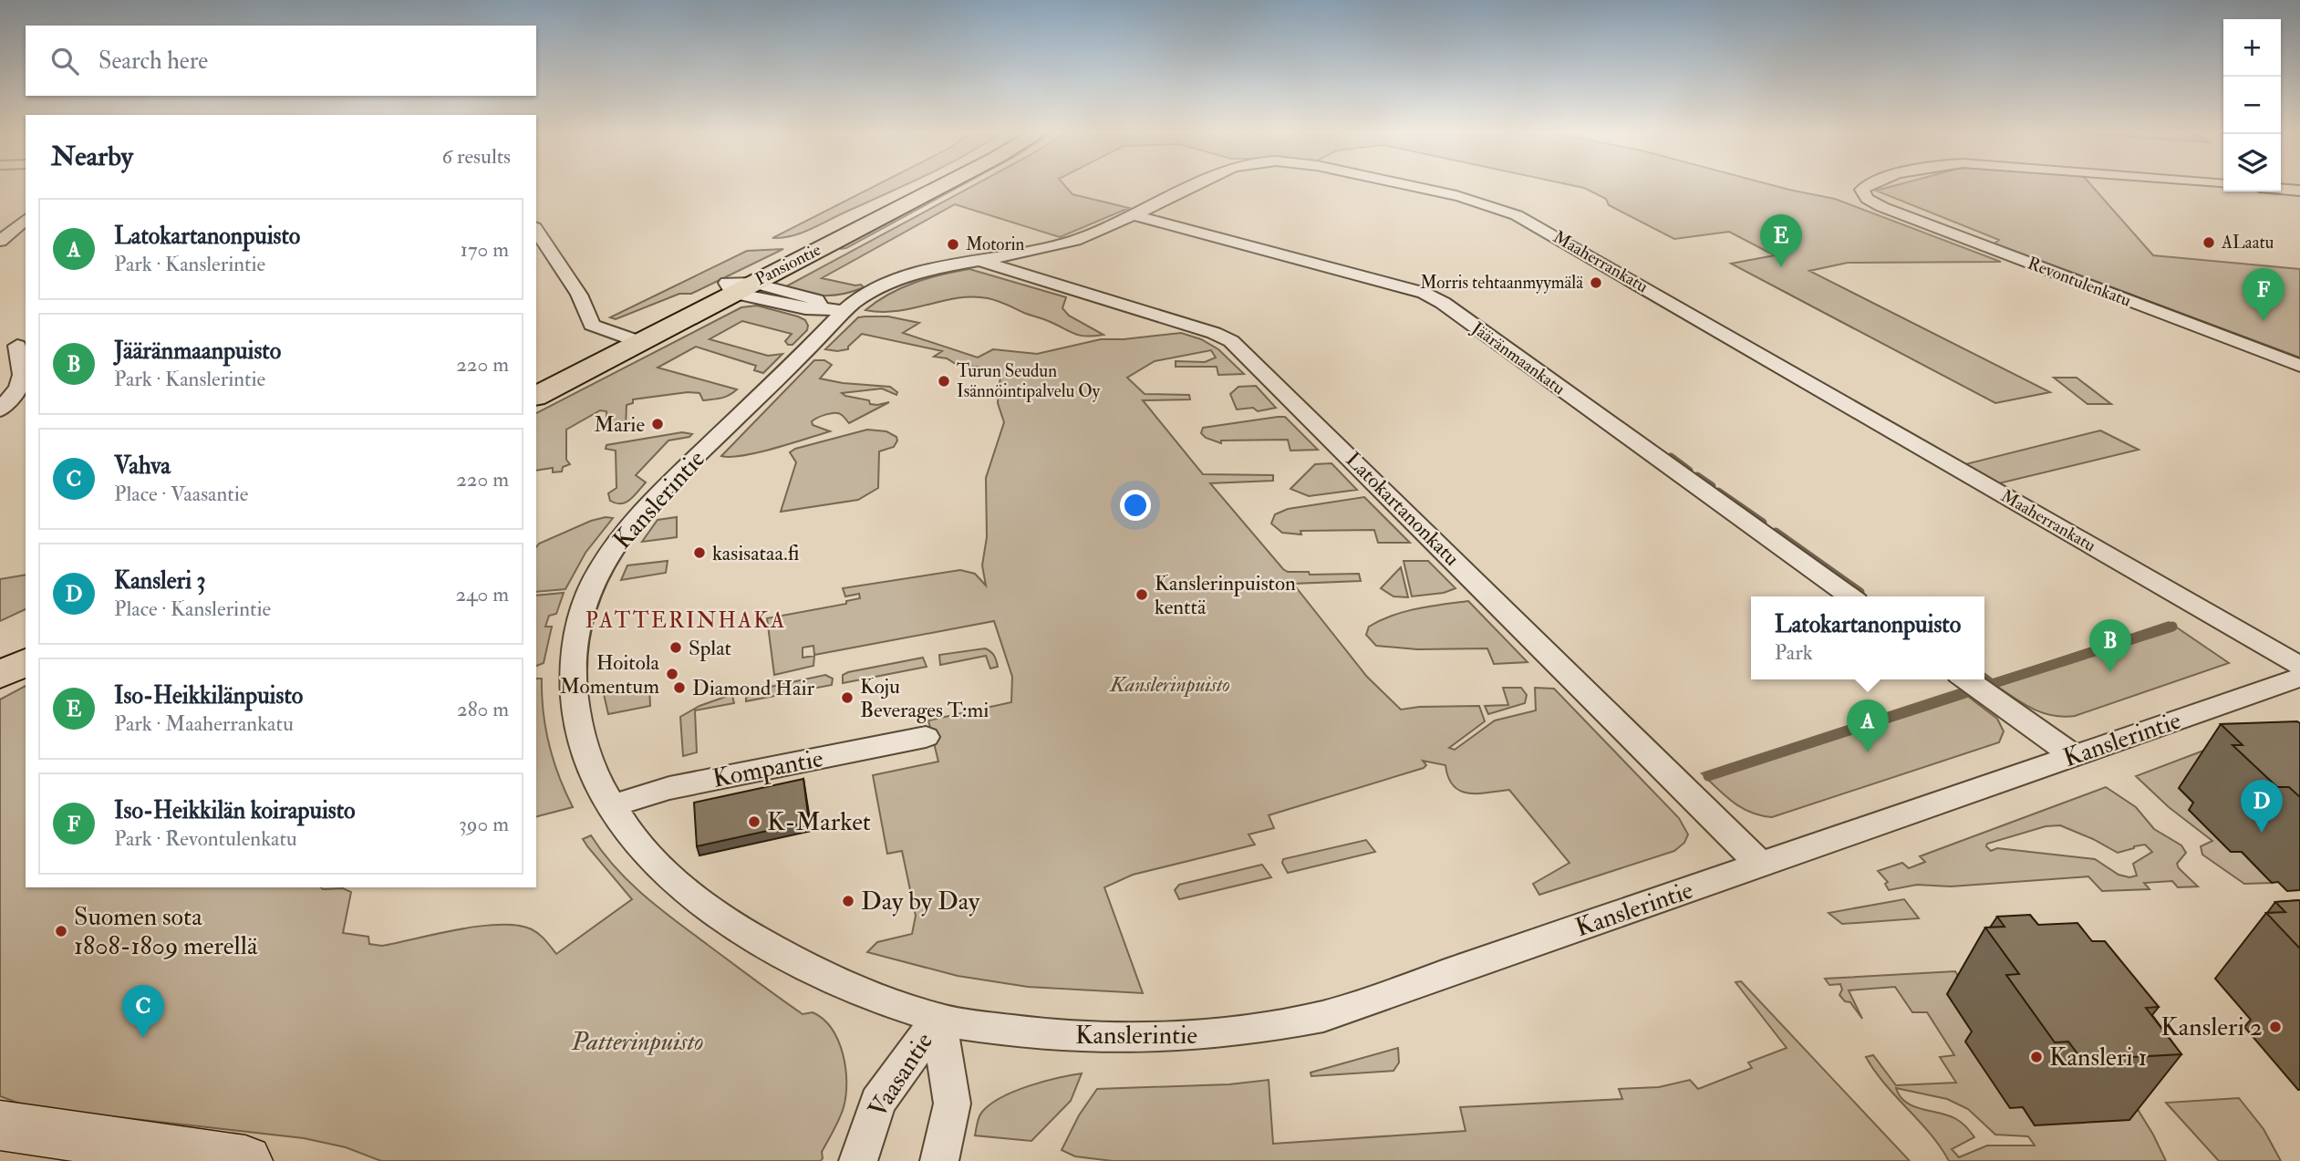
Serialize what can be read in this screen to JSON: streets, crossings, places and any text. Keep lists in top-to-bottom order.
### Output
{
  "streets": {
    "main road": ["Pansiontie"],
    "street": [
      "Maaherrankatu",
      "Revontulenkatu",
      "Jääränmaankatu",
      "Kanslerintie",
      "Latokartanonkatu",
      "Kompantie",
      "Vaasantie"
    ]
  },
  "crossings": [
    ["Maaherrankatu", "Jääränmaankatu"],
    ["Maaherrankatu", "Kanslerintie"],
    ["Maaherrankatu", "Latokartanonkatu"],
    ["Kanslerintie", "Latokartanonkatu"],
    ["Kanslerintie", "Kompantie"],
    ["Kanslerintie", "Vaasantie"]
  ],
  "districts": ["PATTERINHAKA"],
  "parks": ["Kanslerinpuisto", "Patterinpuisto"],
  "places": [
    "ALaatu",
    "Motorin",
    "Morris tehtaanmyymälä",
    "Turun Seudun Isännöintipalvelu Oy",
    "Marie",
    "kasisataa.fi",
    "Kanslerinpuiston kenttä",
    "Splat",
    "Hoitola Momentum",
    "Diamond Hair",
    "Koju Beverages T:mi",
    "K-Market",
    "Day by Day",
    "Suomen sota 1808-1809 merellä",
    "Kansleri 2",
    "Kansleri 1"
  ],
  "page": {
    "map_buttons": ["+", "−"],
    "search": "Search here",
    "heading": ["Nearby", "6 results"],
    "list": [
      {
        "mark": "A",
        "name": "Latokartanonpuisto",
        "note": "Park · Kanslerintie",
        "value": "170 m"
      },
      {
        "mark": "B",
        "name": "Jääränmaanpuisto",
        "note": "Park · Kanslerintie",
        "value": "220 m"
      },
      {
        "mark": "C",
        "name": "Vahva",
        "note": "Place · Vaasantie",
        "value": "220 m"
      },
      {
        "mark": "D",
        "name": "Kansleri 3",
        "note": "Place · Kanslerintie",
        "value": "240 m"
      },
      {
        "mark": "E",
        "name": "Iso-Heikkilänpuisto",
        "note": "Park · Maaherrankatu",
        "value": "280 m"
      },
      {
        "mark": "F",
        "name": "Iso-Heikkilän koirapuisto",
        "note": "Park · Revontulenkatu",
        "value": "390 m"
      }
    ],
    "pins": [
      "E",
      "F",
      "B",
      "A",
      "D",
      "C"
    ],
    "popup": ["Latokartanonpuisto", "Park"]
  }
}
